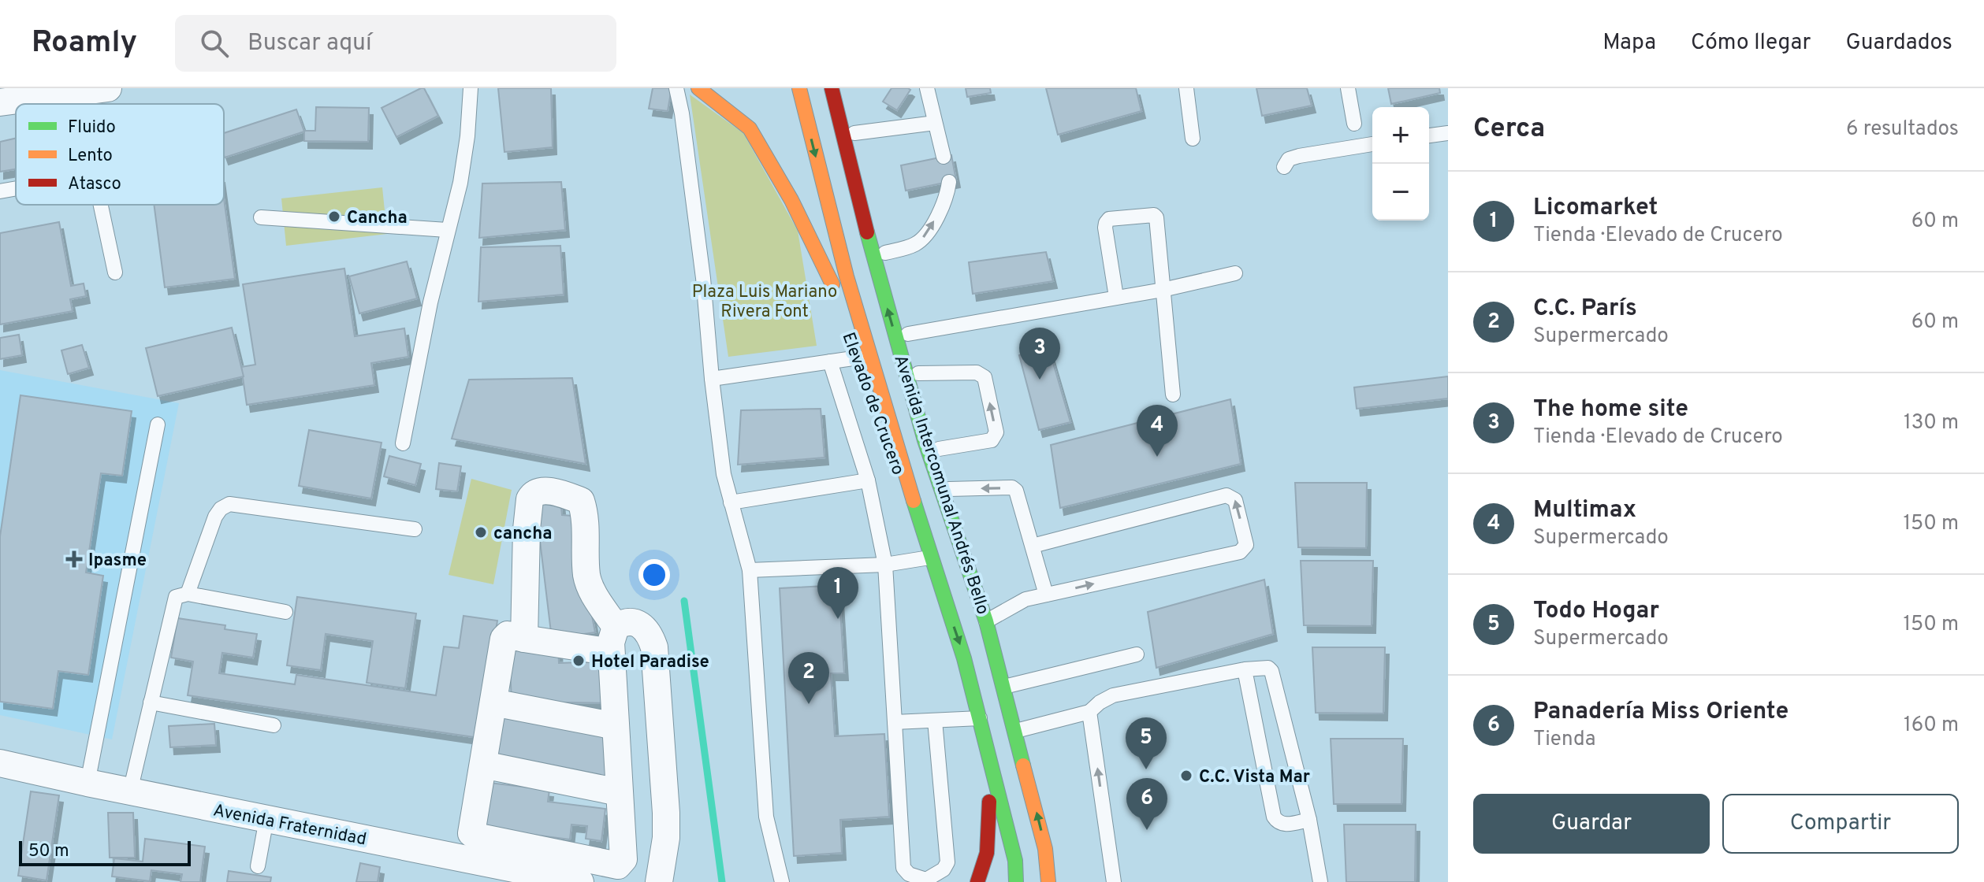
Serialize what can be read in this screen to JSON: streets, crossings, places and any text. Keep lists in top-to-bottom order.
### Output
{
  "streets": {
    "main road": ["Elevado de Crucero", "Avenida Intercomunal Andrés Bello"],
    "street": ["Avenida Fraternidad"]
  },
  "crossings": [
    ["Elevado de Crucero", "Avenida Intercomunal Andrés Bello"]
  ],
  "parks": ["Plaza Luis Mariano Rivera Font"],
  "places": {
    "other": [
      "Cancha",
      "cancha",
      "Hotel Paradise",
      "C.C. Vista Mar"
    ],
    "health": ["Ipasme"]
  },
  "legend": ["Fluido", "Lento", "Atasco"],
  "scale_bar": "50 m",
  "page": {
    "header": "Roamly",
    "search": "Buscar aquí",
    "nav": ["Mapa", "Cómo llegar", "Guardados"],
    "heading": ["Cerca", "6 resultados"],
    "map_buttons": ["+", "−"],
    "list": [
      {
        "mark": "1",
        "name": "Licomarket",
        "note": "Tienda · Elevado de Crucero",
        "value": "60 m"
      },
      {
        "mark": "2",
        "name": "C.C. París",
        "note": "Supermercado",
        "value": "60 m"
      },
      {
        "mark": "3",
        "name": "The home site",
        "note": "Tienda · Elevado de Crucero",
        "value": "130 m"
      },
      {
        "mark": "4",
        "name": "Multimax",
        "note": "Supermercado",
        "value": "150 m"
      },
      {
        "mark": "5",
        "name": "Todo Hogar",
        "note": "Supermercado",
        "value": "150 m"
      },
      {
        "mark": "6",
        "name": "Panadería Miss Oriente",
        "note": "Tienda",
        "value": "160 m"
      }
    ],
    "pins": [
      "3",
      "4",
      "1",
      "2",
      "5",
      "6"
    ],
    "buttons": ["Guardar", "Compartir"],
    "scale": "50 m"
  }
}
